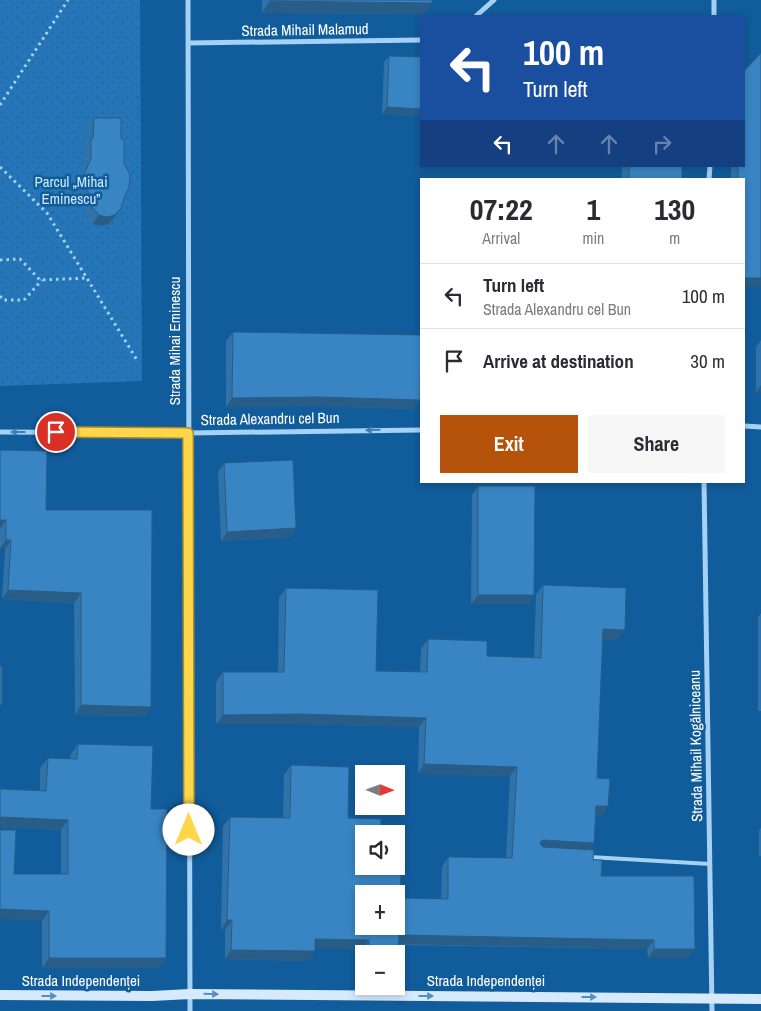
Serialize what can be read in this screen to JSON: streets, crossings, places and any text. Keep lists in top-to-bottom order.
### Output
{
  "streets": {
    "main road": ["Strada Independenței"],
    "street": [
      "Strada Mihail Malamud",
      "Strada Mihai Eminescu",
      "Strada Alexandru cel Bun",
      "Strada Mihail Kogălniceanu"
    ]
  },
  "crossings": [
    ["Strada Mihail Malamud", "Strada Mihai Eminescu"],
    ["Strada Mihai Eminescu", "Strada Alexandru cel Bun"],
    ["Strada Mihai Eminescu", "Strada Independenței"],
    ["Strada Mihail Kogălniceanu", "Strada Independenței"]
  ],
  "one_way": ["Strada Alexandru cel Bun", "Strada Independenței"],
  "parks": ["Parcul „Mihai Eminescu”"],
  "north": "right",
  "page": {
    "turn": ["100 m", "Turn left"],
    "eta": [
      "07:22",
      "Arrival",
      "1",
      "min",
      "130",
      "m"
    ],
    "list": [
      {
        "name": "Turn left",
        "note": "Strada Alexandru cel Bun",
        "value": "100 m"
      },
      {
        "name": "Arrive at destination",
        "value": "30 m"
      }
    ],
    "buttons": ["Exit", "Share"],
    "map_buttons": ["+", "−"]
  }
}
